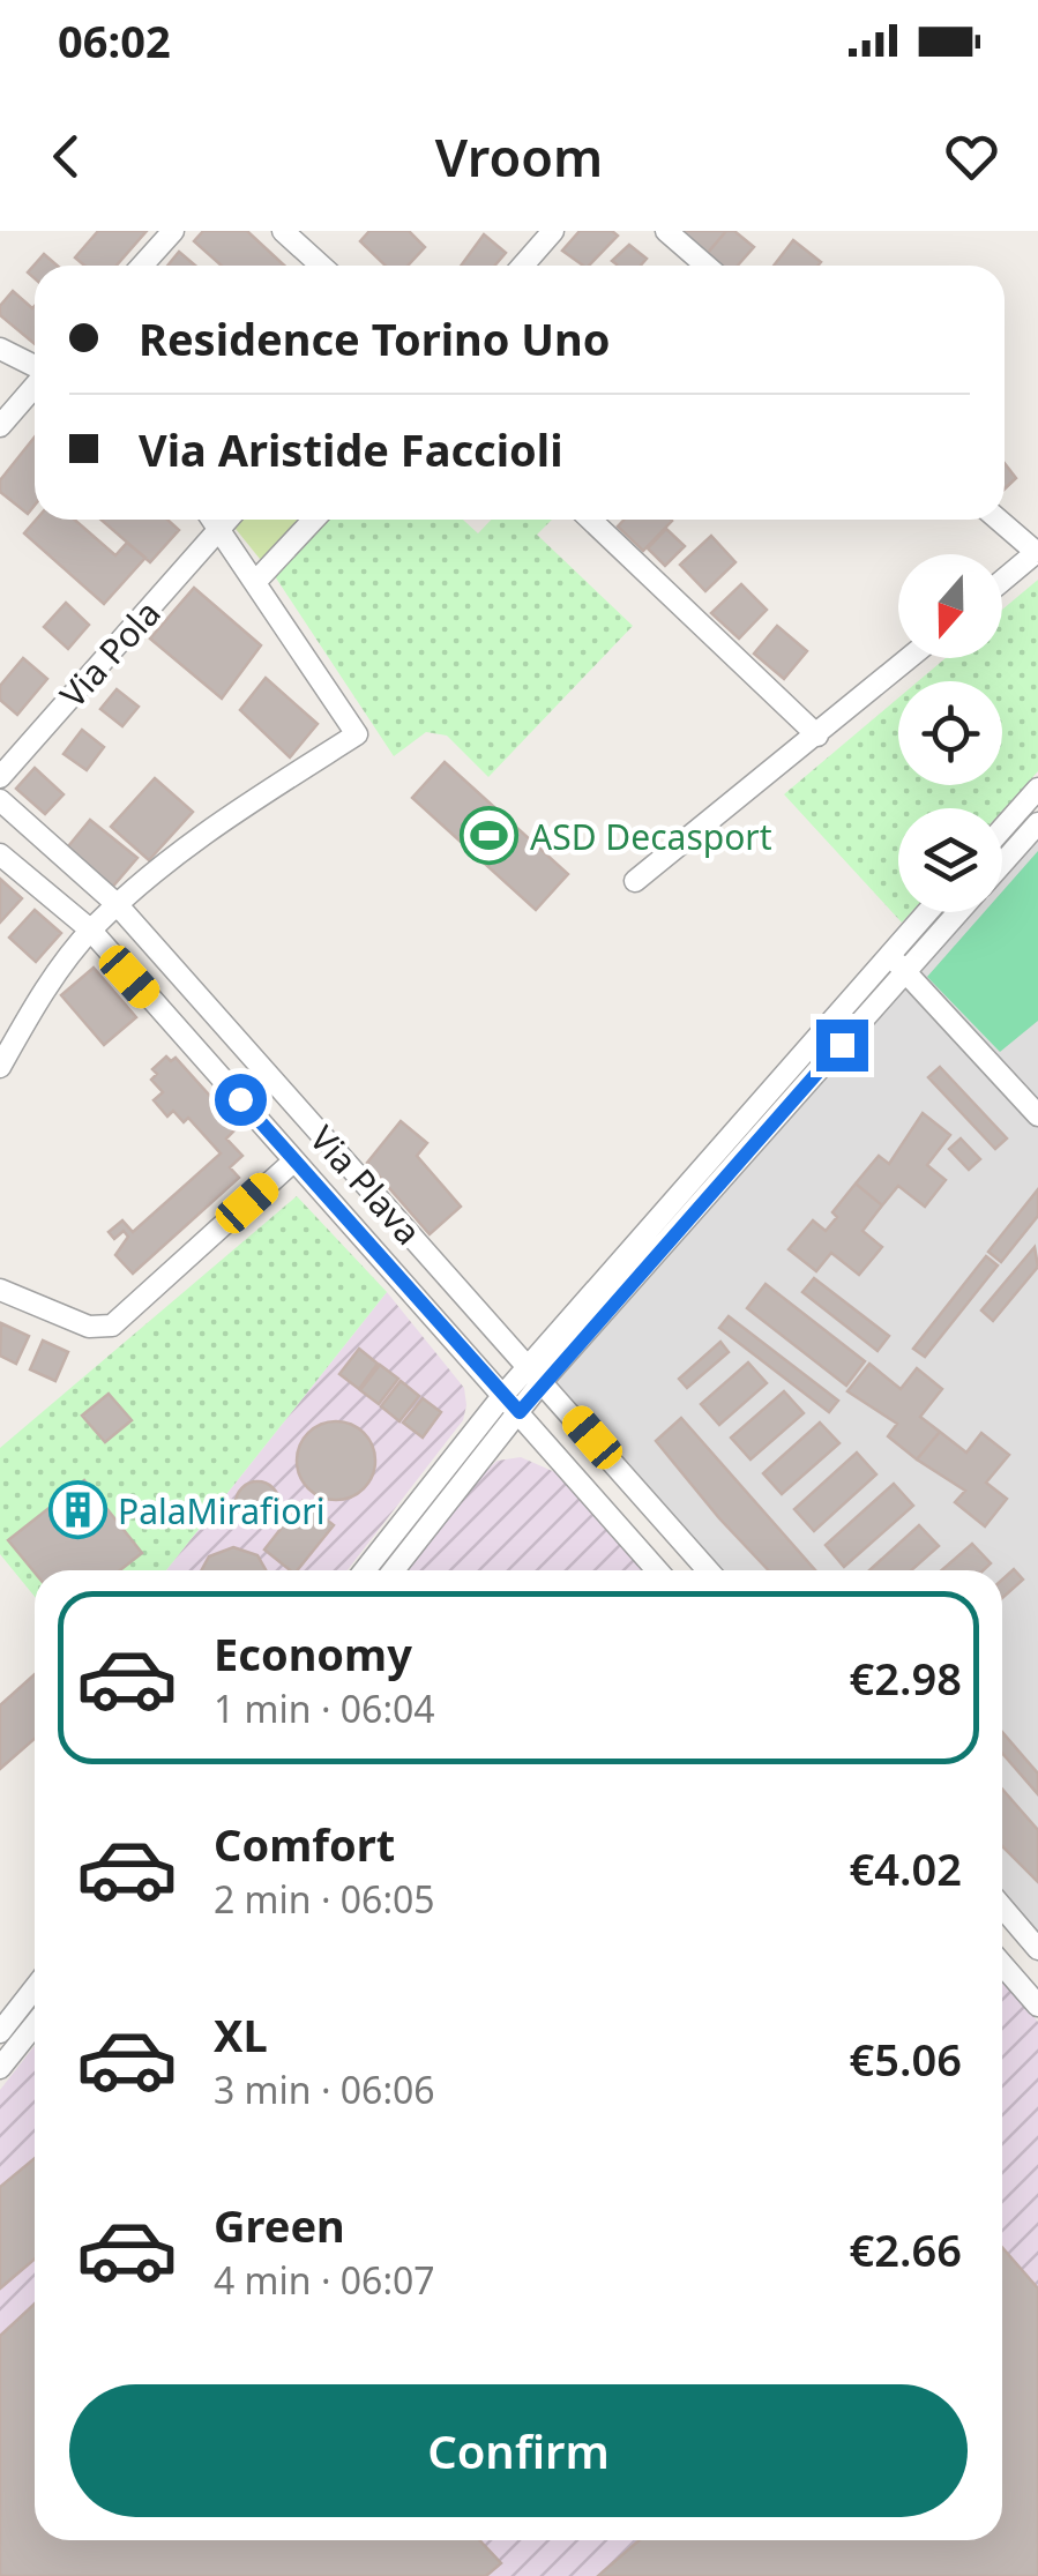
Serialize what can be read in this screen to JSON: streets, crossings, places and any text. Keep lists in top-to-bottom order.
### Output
{
  "streets": {
    "street": ["Via Pola", "Via Plava"]
  },
  "places": {
    "sports": ["ASD Decasport"],
    "building": ["PalaMirafiori"]
  },
  "north": "bottom",
  "page": {
    "status": "06:02",
    "header": "Vroom",
    "banner": ["Residence Torino Uno", "Via Aristide Faccioli"],
    "list": [
      {
        "name": "Economy",
        "note": "1 min · 06:04",
        "value": "€2.98"
      },
      {
        "name": "Comfort",
        "note": "2 min · 06:05",
        "value": "€4.02"
      },
      {
        "name": "XL",
        "note": "3 min · 06:06",
        "value": "€5.06"
      },
      {
        "name": "Green",
        "note": "4 min · 06:07",
        "value": "€2.66"
      }
    ],
    "buttons": "Confirm"
  }
}
